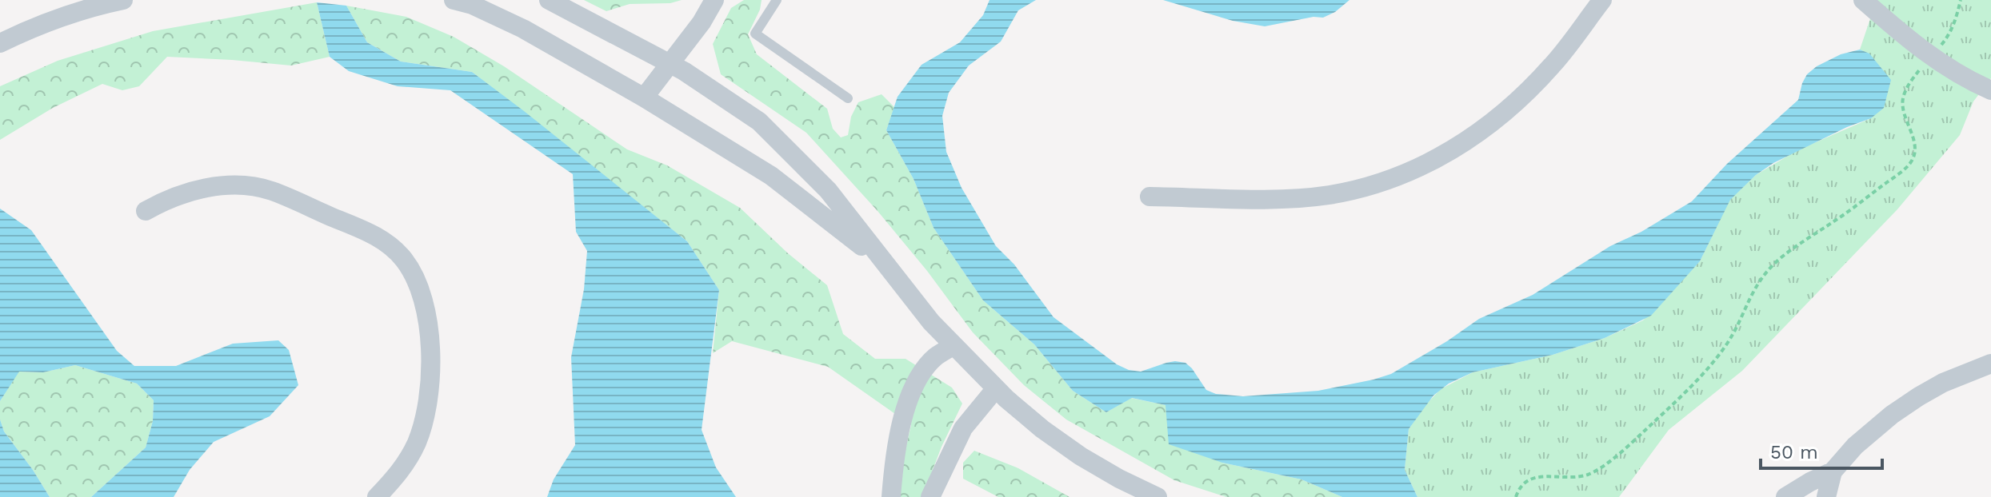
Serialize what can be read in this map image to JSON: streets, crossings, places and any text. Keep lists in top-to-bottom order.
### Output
{
  "scale_bar": "50 m"
}
